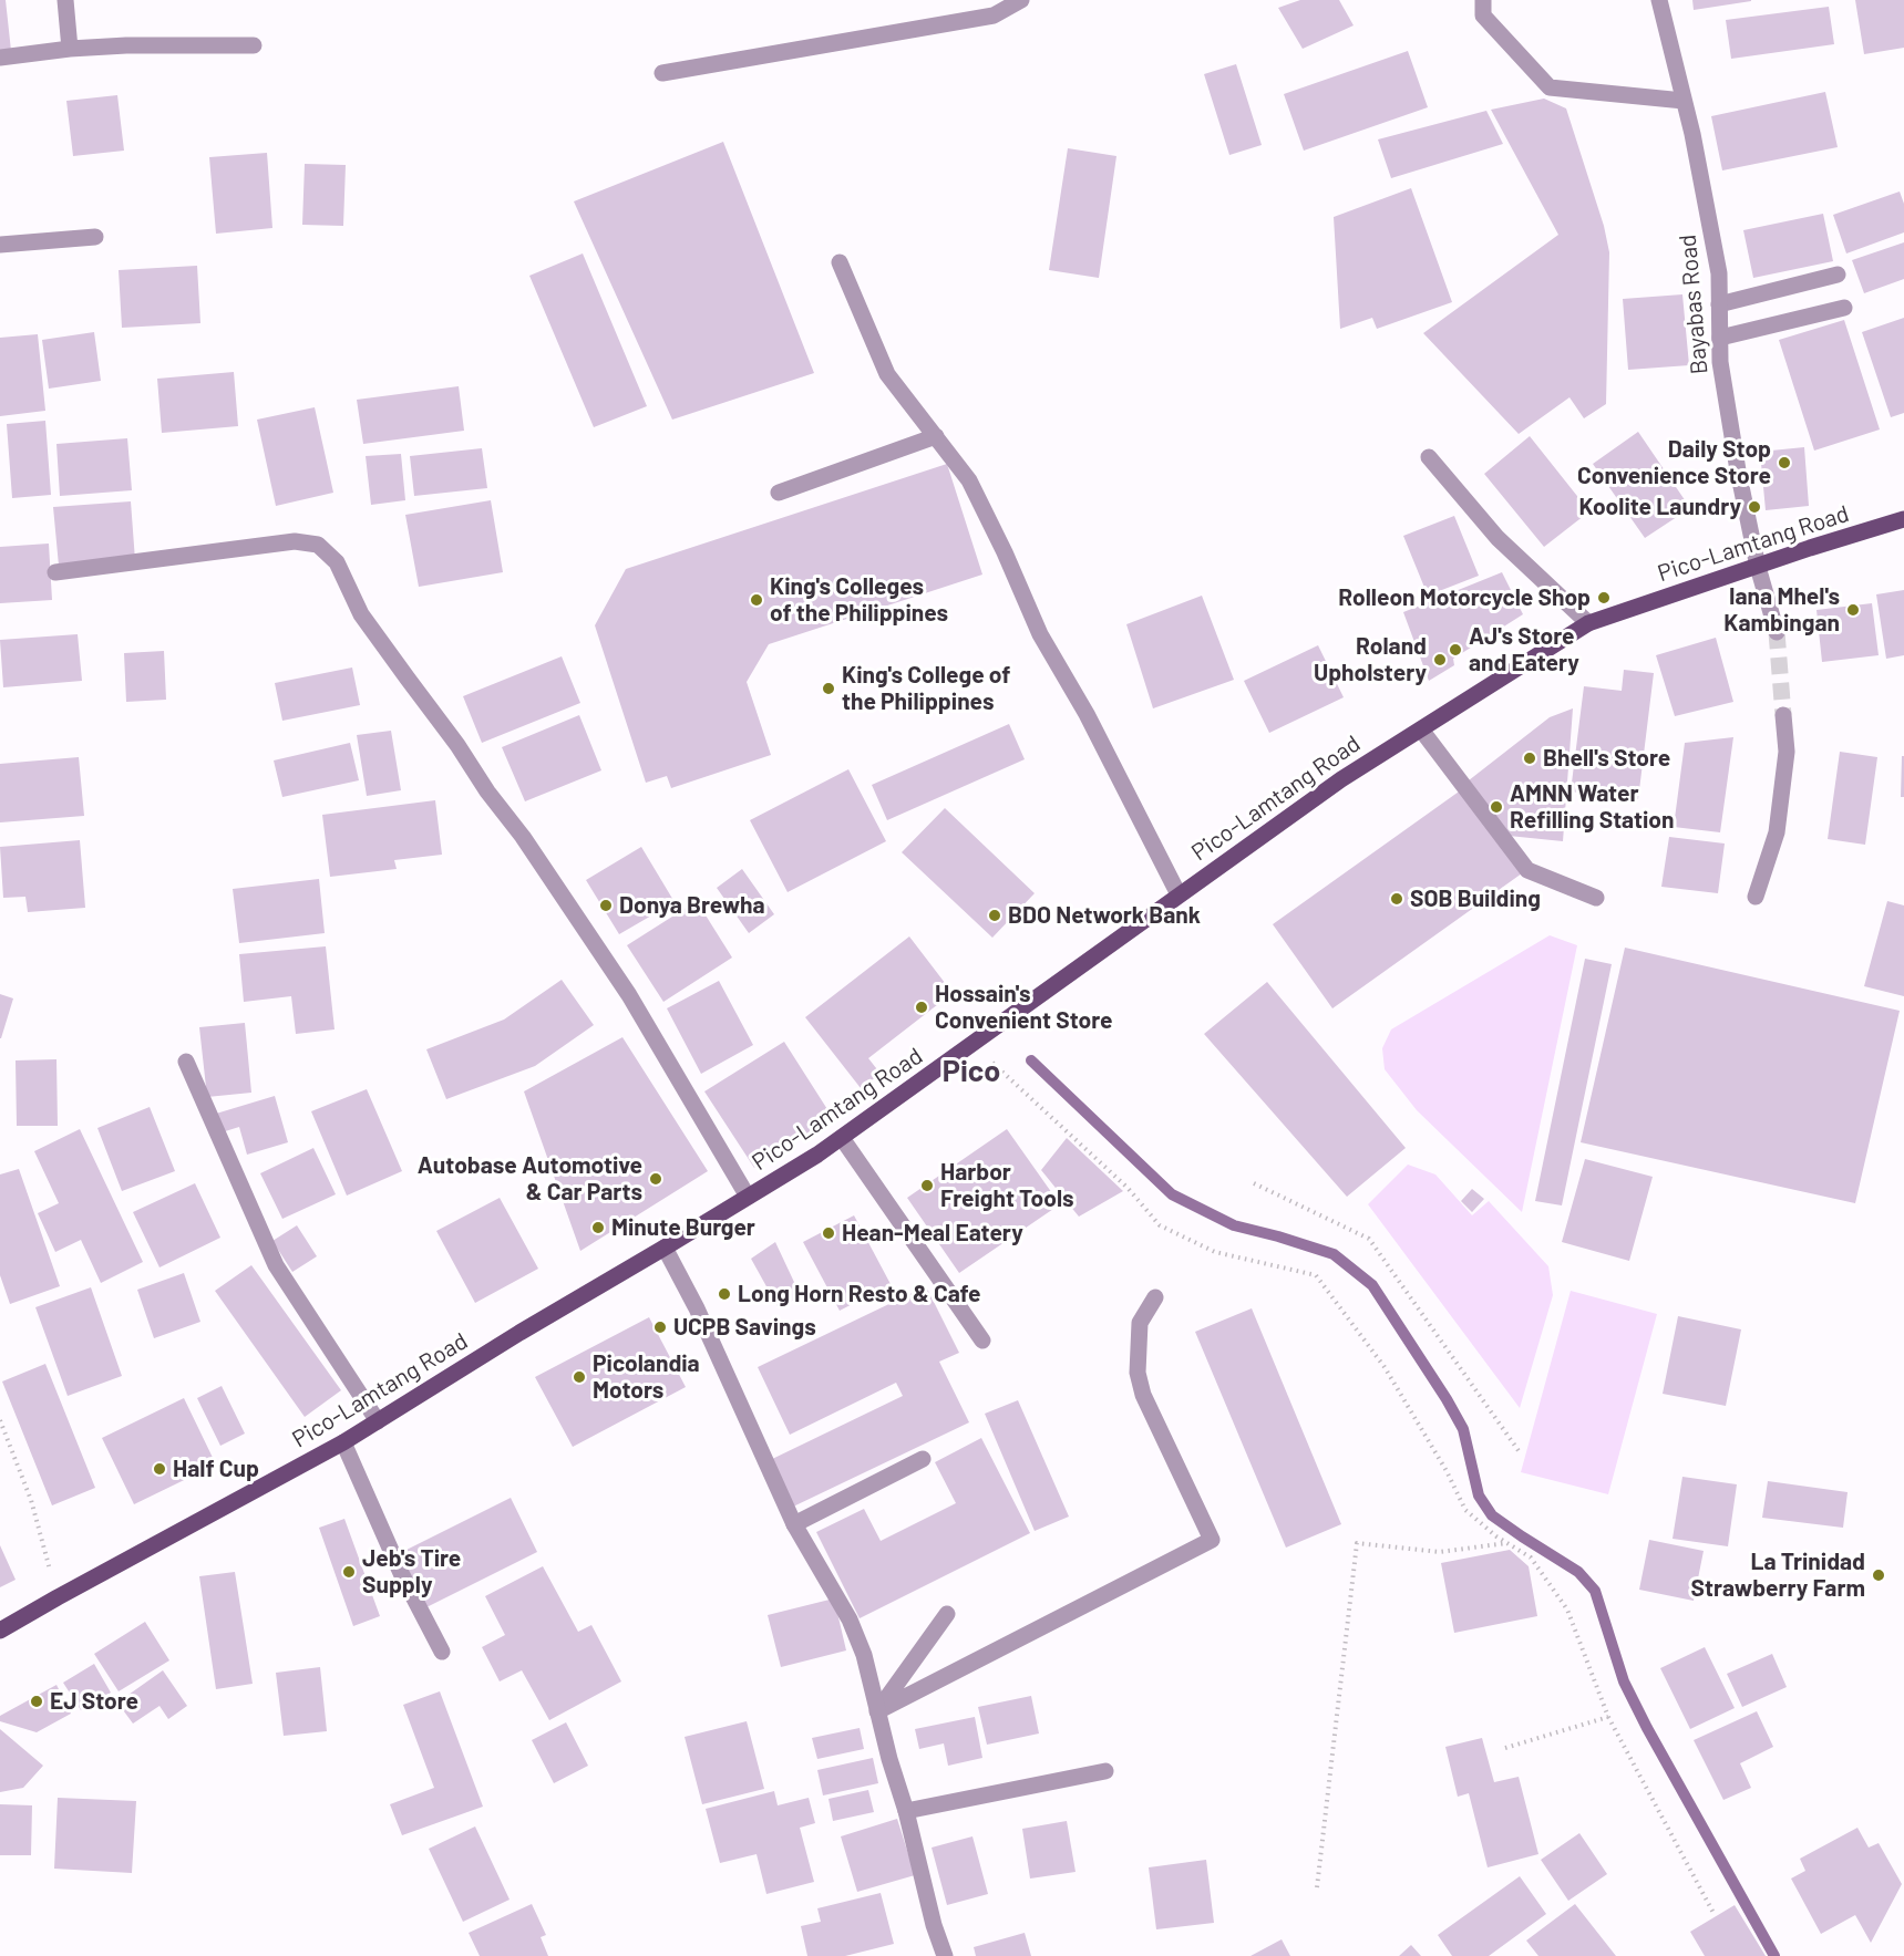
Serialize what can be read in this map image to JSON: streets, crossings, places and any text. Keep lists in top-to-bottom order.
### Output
{
  "streets": {
    "main road": ["Pico-Lamtang Road"],
    "street": ["Bayabas Road"]
  },
  "crossings": [
    ["Bayabas Road", "Pico-Lamtang Road"]
  ],
  "districts": ["Pico"],
  "places": [
    "Daily Stop Convenience Store",
    "Koolite Laundry",
    "Rolleon Motorcycle Shop",
    "King's Colleges of the Philippines",
    "Iana Mhel's Kambingan",
    "AJ's Store and Eatery",
    "Roland Upholstery",
    "King's College of the Philippines",
    "Bhell's Store",
    "AMNN Water Refilling Station",
    "SOB Building",
    "Donya Brewha",
    "BDO Network Bank",
    "Hossain's Convenient Store",
    "Autobase Automotive & Car Parts",
    "Harbor Freight Tools",
    "Minute Burger",
    "Hean-Meal Eatery",
    "Long Horn Resto & Cafe",
    "UCPB Savings",
    "Picolandia Motors",
    "Half Cup",
    "Jeb's Tire Supply",
    "La Trinidad Strawberry Farm",
    "EJ Store"
  ]
}
